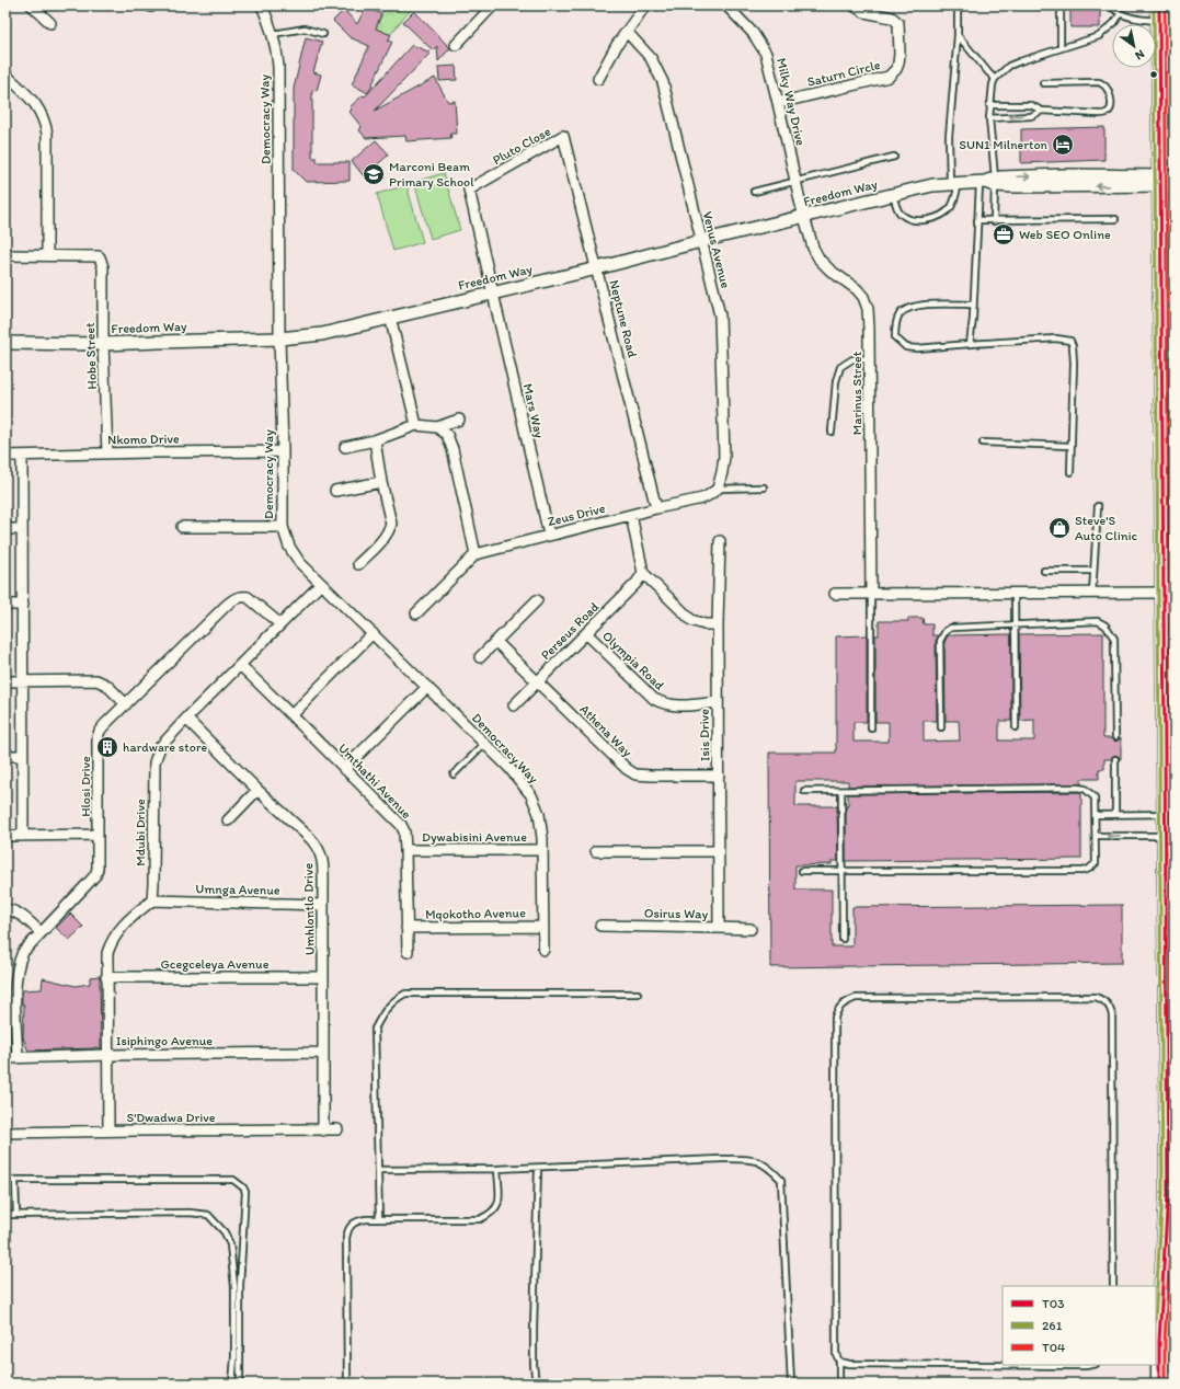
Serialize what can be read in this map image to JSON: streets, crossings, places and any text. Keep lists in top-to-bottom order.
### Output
{
  "streets": {
    "street": [
      "Saturn Circle",
      "Milky Way Drive",
      "Democracy Way",
      "Pluto Close",
      "Freedom Way",
      "Venus Avenue",
      "Neptune Road",
      "Hobe Street",
      "Marinus Street",
      "Mars Way",
      "Nkomo Drive",
      "Zeus Drive",
      "Perseus Road",
      "Olympia Road",
      "Athena Way",
      "Isis Drive",
      "Umthathi Avenue",
      "Hlosi Drive",
      "Mdubi Drive",
      "Dywabisini Avenue",
      "Umnga Avenue",
      "Umhlontlo Drive",
      "Mqokotho Avenue",
      "Osirus Way",
      "Gcegceleya Avenue",
      "Isiphingo Avenue",
      "S'Dwadwa Drive"
    ]
  },
  "crossings": [
    ["Saturn Circle", "Milky Way Drive"],
    ["Milky Way Drive", "Freedom Way"],
    ["Milky Way Drive", "Marinus Street"],
    ["Democracy Way", "Freedom Way"],
    ["Democracy Way", "Nkomo Drive"],
    ["Democracy Way", "Mdubi Drive"],
    ["Democracy Way", "Dywabisini Avenue"],
    ["Democracy Way", "Mqokotho Avenue"],
    ["Pluto Close", "Freedom Way"],
    ["Pluto Close", "Neptune Road"],
    ["Pluto Close", "Mars Way"],
    ["Freedom Way", "Venus Avenue"],
    ["Freedom Way", "Neptune Road"],
    ["Freedom Way", "Hobe Street"],
    ["Freedom Way", "Marinus Street"],
    ["Freedom Way", "Mars Way"],
    ["Venus Avenue", "Zeus Drive"],
    ["Neptune Road", "Zeus Drive"],
    ["Hobe Street", "Nkomo Drive"],
    ["Mars Way", "Zeus Drive"],
    ["Perseus Road", "Olympia Road"],
    ["Perseus Road", "Athena Way"],
    ["Olympia Road", "Isis Drive"],
    ["Athena Way", "Isis Drive"],
    ["Isis Drive", "Osirus Way"],
    ["Umthathi Avenue", "Mdubi Drive"],
    ["Umthathi Avenue", "Dywabisini Avenue"],
    ["Umthathi Avenue", "Mqokotho Avenue"],
    ["Hlosi Drive", "Mdubi Drive"],
    ["Hlosi Drive", "Isiphingo Avenue"],
    ["Mdubi Drive", "Umnga Avenue"],
    ["Mdubi Drive", "Umhlontlo Drive"],
    ["Umnga Avenue", "Umhlontlo Drive"],
    ["Umhlontlo Drive", "Gcegceleya Avenue"],
    ["Umhlontlo Drive", "Isiphingo Avenue"],
    ["Umhlontlo Drive", "S'Dwadwa Drive"]
  ],
  "places": {
    "hotel": ["SUN1 Milnerton"],
    "school or university": ["Marconi Beam Primary School"],
    "office": ["Web SEO Online"],
    "shop": ["Steve'S Auto Clinic"],
    "building": ["hardware store"]
  },
  "lines": ["transit line T03", "transit line 261", "transit line T04"],
  "legend": ["T03", "261", "T04"],
  "north": "bottom right"
}
